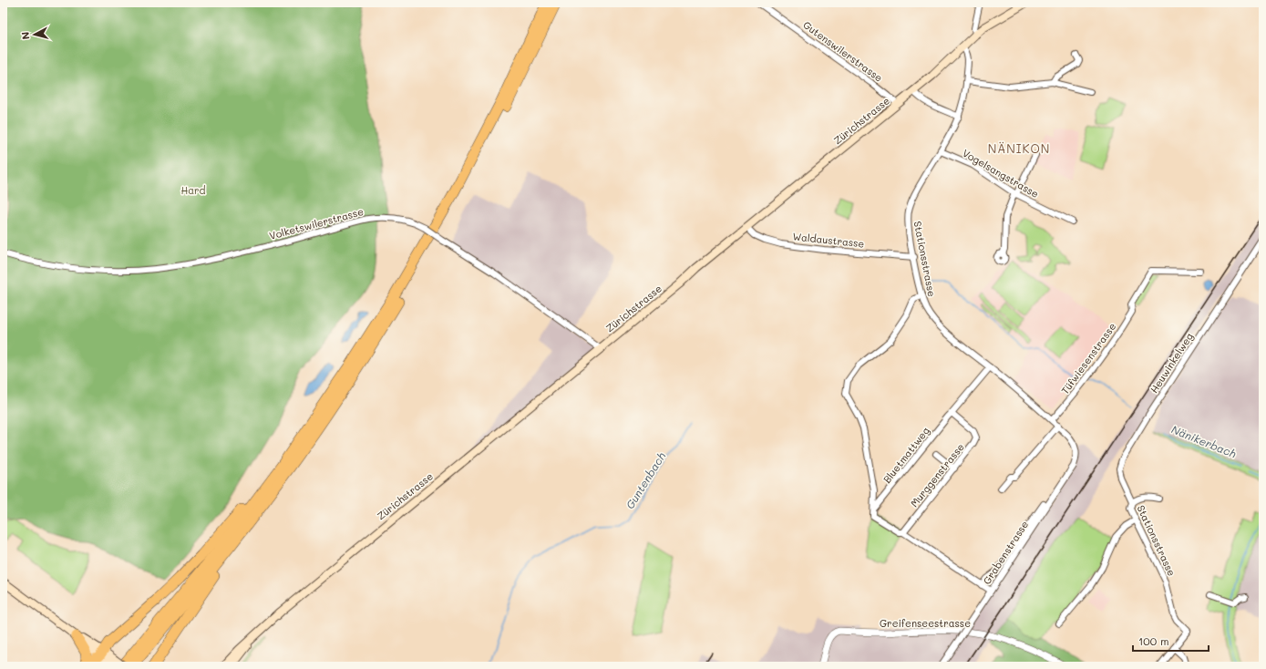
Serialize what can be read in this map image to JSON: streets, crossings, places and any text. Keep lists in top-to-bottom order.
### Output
{
  "streets": {
    "main road": ["Zürichstrasse"],
    "street": [
      "Gutenswilerstrasse",
      "Vogelsangstrasse",
      "Volketswilerstrasse",
      "Waldaustrasse",
      "Stationsstrasse",
      "Tüfwiesenstrasse",
      "Heuwinkelweg",
      "Bluetmattweg",
      "Murggenstrasse",
      "Grabenstrasse",
      "Greifenseestrasse"
    ]
  },
  "crossings": [
    ["Gutenswilerstrasse", "Zürichstrasse"],
    ["Zürichstrasse", "Volketswilerstrasse"],
    ["Zürichstrasse", "Waldaustrasse"],
    ["Zürichstrasse", "Stationsstrasse"],
    ["Vogelsangstrasse", "Stationsstrasse"],
    ["Waldaustrasse", "Stationsstrasse"],
    ["Stationsstrasse", "Tüfwiesenstrasse"],
    ["Stationsstrasse", "Heuwinkelweg"],
    ["Stationsstrasse", "Bluetmattweg"],
    ["Stationsstrasse", "Grabenstrasse"],
    ["Bluetmattweg", "Murggenstrasse"]
  ],
  "districts": ["NÄNIKON"],
  "water": ["Nänikerbach", "Guntenbach"],
  "parks": ["Hard"],
  "scale_bar": "100 m",
  "north": "left"
}
